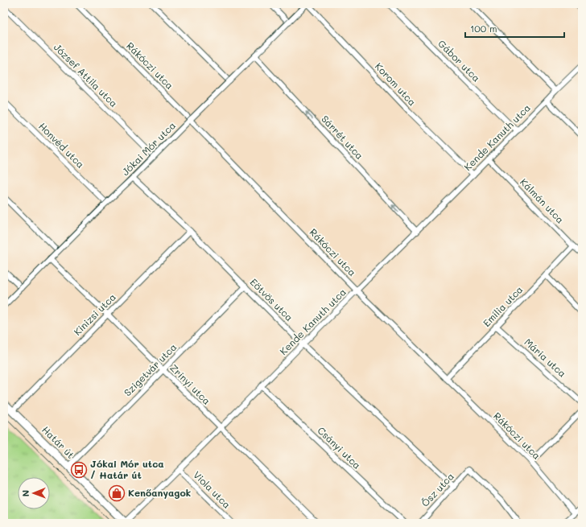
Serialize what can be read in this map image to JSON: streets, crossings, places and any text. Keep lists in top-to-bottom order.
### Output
{
  "streets": {
    "main road": ["Határ út"],
    "street": [
      "Gábor utca",
      "Rákóczi utca",
      "József Attila utca",
      "Korom utca",
      "Sárrét utca",
      "Kende Kanuth utca",
      "Honvéd utca",
      "Jókai Mór utca",
      "Kálmán utca",
      "Eötvös utca",
      "Emília utca",
      "Kinizsi utca",
      "Mária utca",
      "Szigetvár utca",
      "Zrínyi utca",
      "Csányi utca",
      "Viola utca",
      "Ősz utca"
    ]
  },
  "crossings": [
    ["Gábor utca", "Kende Kanuth utca"],
    ["Rákóczi utca", "Kende Kanuth utca"],
    ["Rákóczi utca", "Jókai Mór utca"],
    ["Rákóczi utca", "Emília utca"],
    ["József Attila utca", "Jókai Mór utca"],
    ["Korom utca", "Kende Kanuth utca"],
    ["Korom utca", "Jókai Mór utca"],
    ["Sárrét utca", "Kende Kanuth utca"],
    ["Sárrét utca", "Jókai Mór utca"],
    ["Kende Kanuth utca", "Kálmán utca"],
    ["Kende Kanuth utca", "Eötvös utca"],
    ["Kende Kanuth utca", "Zrínyi utca"],
    ["Kende Kanuth utca", "Határ út"],
    ["Kende Kanuth utca", "Csányi utca"],
    ["Kende Kanuth utca", "Viola utca"],
    ["Honvéd utca", "Jókai Mór utca"],
    ["Jókai Mór utca", "Eötvös utca"],
    ["Jókai Mór utca", "Zrínyi utca"],
    ["Kálmán utca", "Emília utca"],
    ["Eötvös utca", "Kinizsi utca"],
    ["Eötvös utca", "Szigetvár utca"],
    ["Eötvös utca", "Ősz utca"],
    ["Emília utca", "Mária utca"],
    ["Kinizsi utca", "Zrínyi utca"],
    ["Kinizsi utca", "Határ út"],
    ["Szigetvár utca", "Zrínyi utca"],
    ["Szigetvár utca", "Határ út"]
  ],
  "one_way": ["Sárrét utca"],
  "places": {
    "bus stop": ["Jókai Mór utca / Határ út"],
    "shop": ["Kenőanyagok"]
  },
  "scale_bar": "100 m",
  "north": "left"
}
